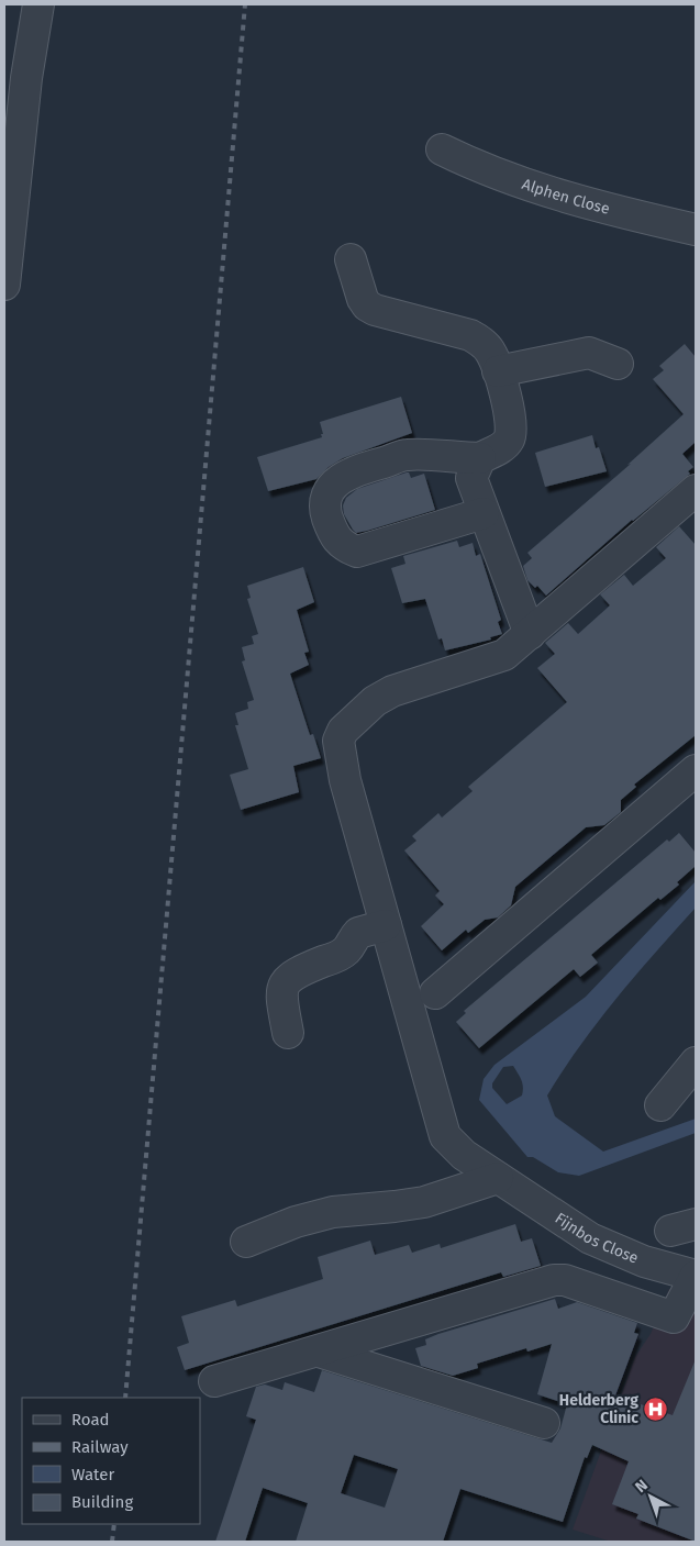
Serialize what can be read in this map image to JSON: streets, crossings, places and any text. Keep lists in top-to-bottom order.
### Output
{
  "streets": {
    "street": ["Alphen Close", "Fijnbos Close"]
  },
  "places": {
    "hospital": ["Helderberg Clinic"]
  },
  "legend": [
    "Road",
    "Railway",
    "Water",
    "Building"
  ],
  "north": "top left"
}
